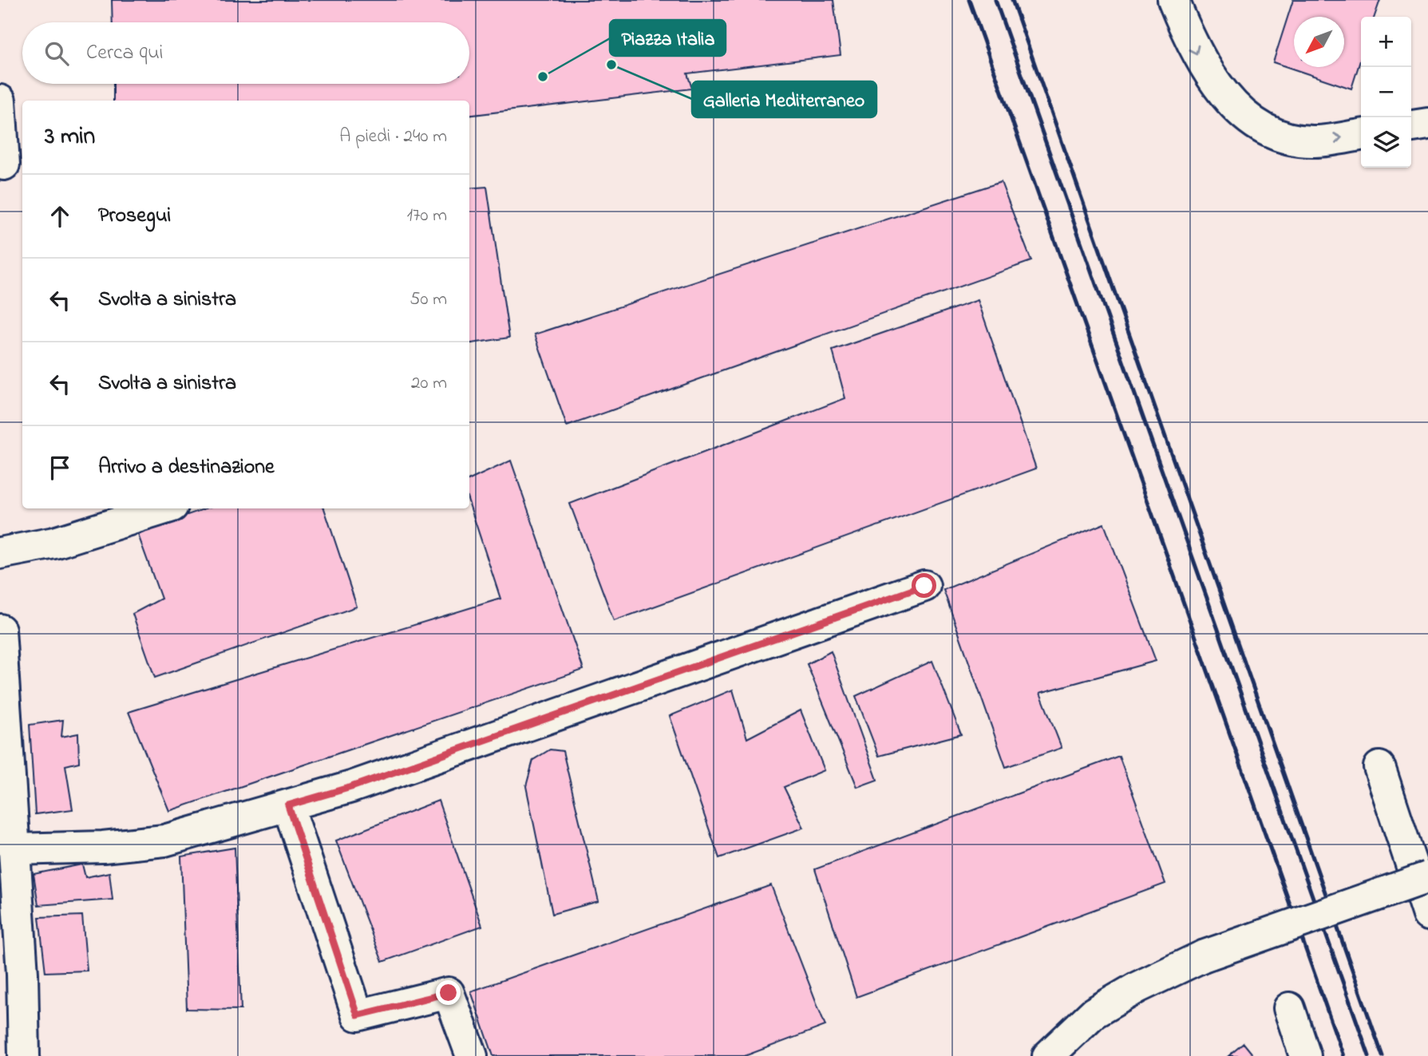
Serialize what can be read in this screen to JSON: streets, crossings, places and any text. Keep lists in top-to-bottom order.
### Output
{
  "places": ["Galleria Mediterraneo", "Piazza Italia"],
  "north": "bottom left",
  "page": {
    "map_buttons": ["+", "−"],
    "search": "Cerca qui",
    "heading": ["3 min", "A piedi · 240 m"],
    "list": [
      ["Prosegui", "170 m"],
      ["Svolta a sinistra", "50 m"],
      ["Svolta a sinistra", "20 m"],
      "Arrivo a destinazione"
    ]
  }
}
